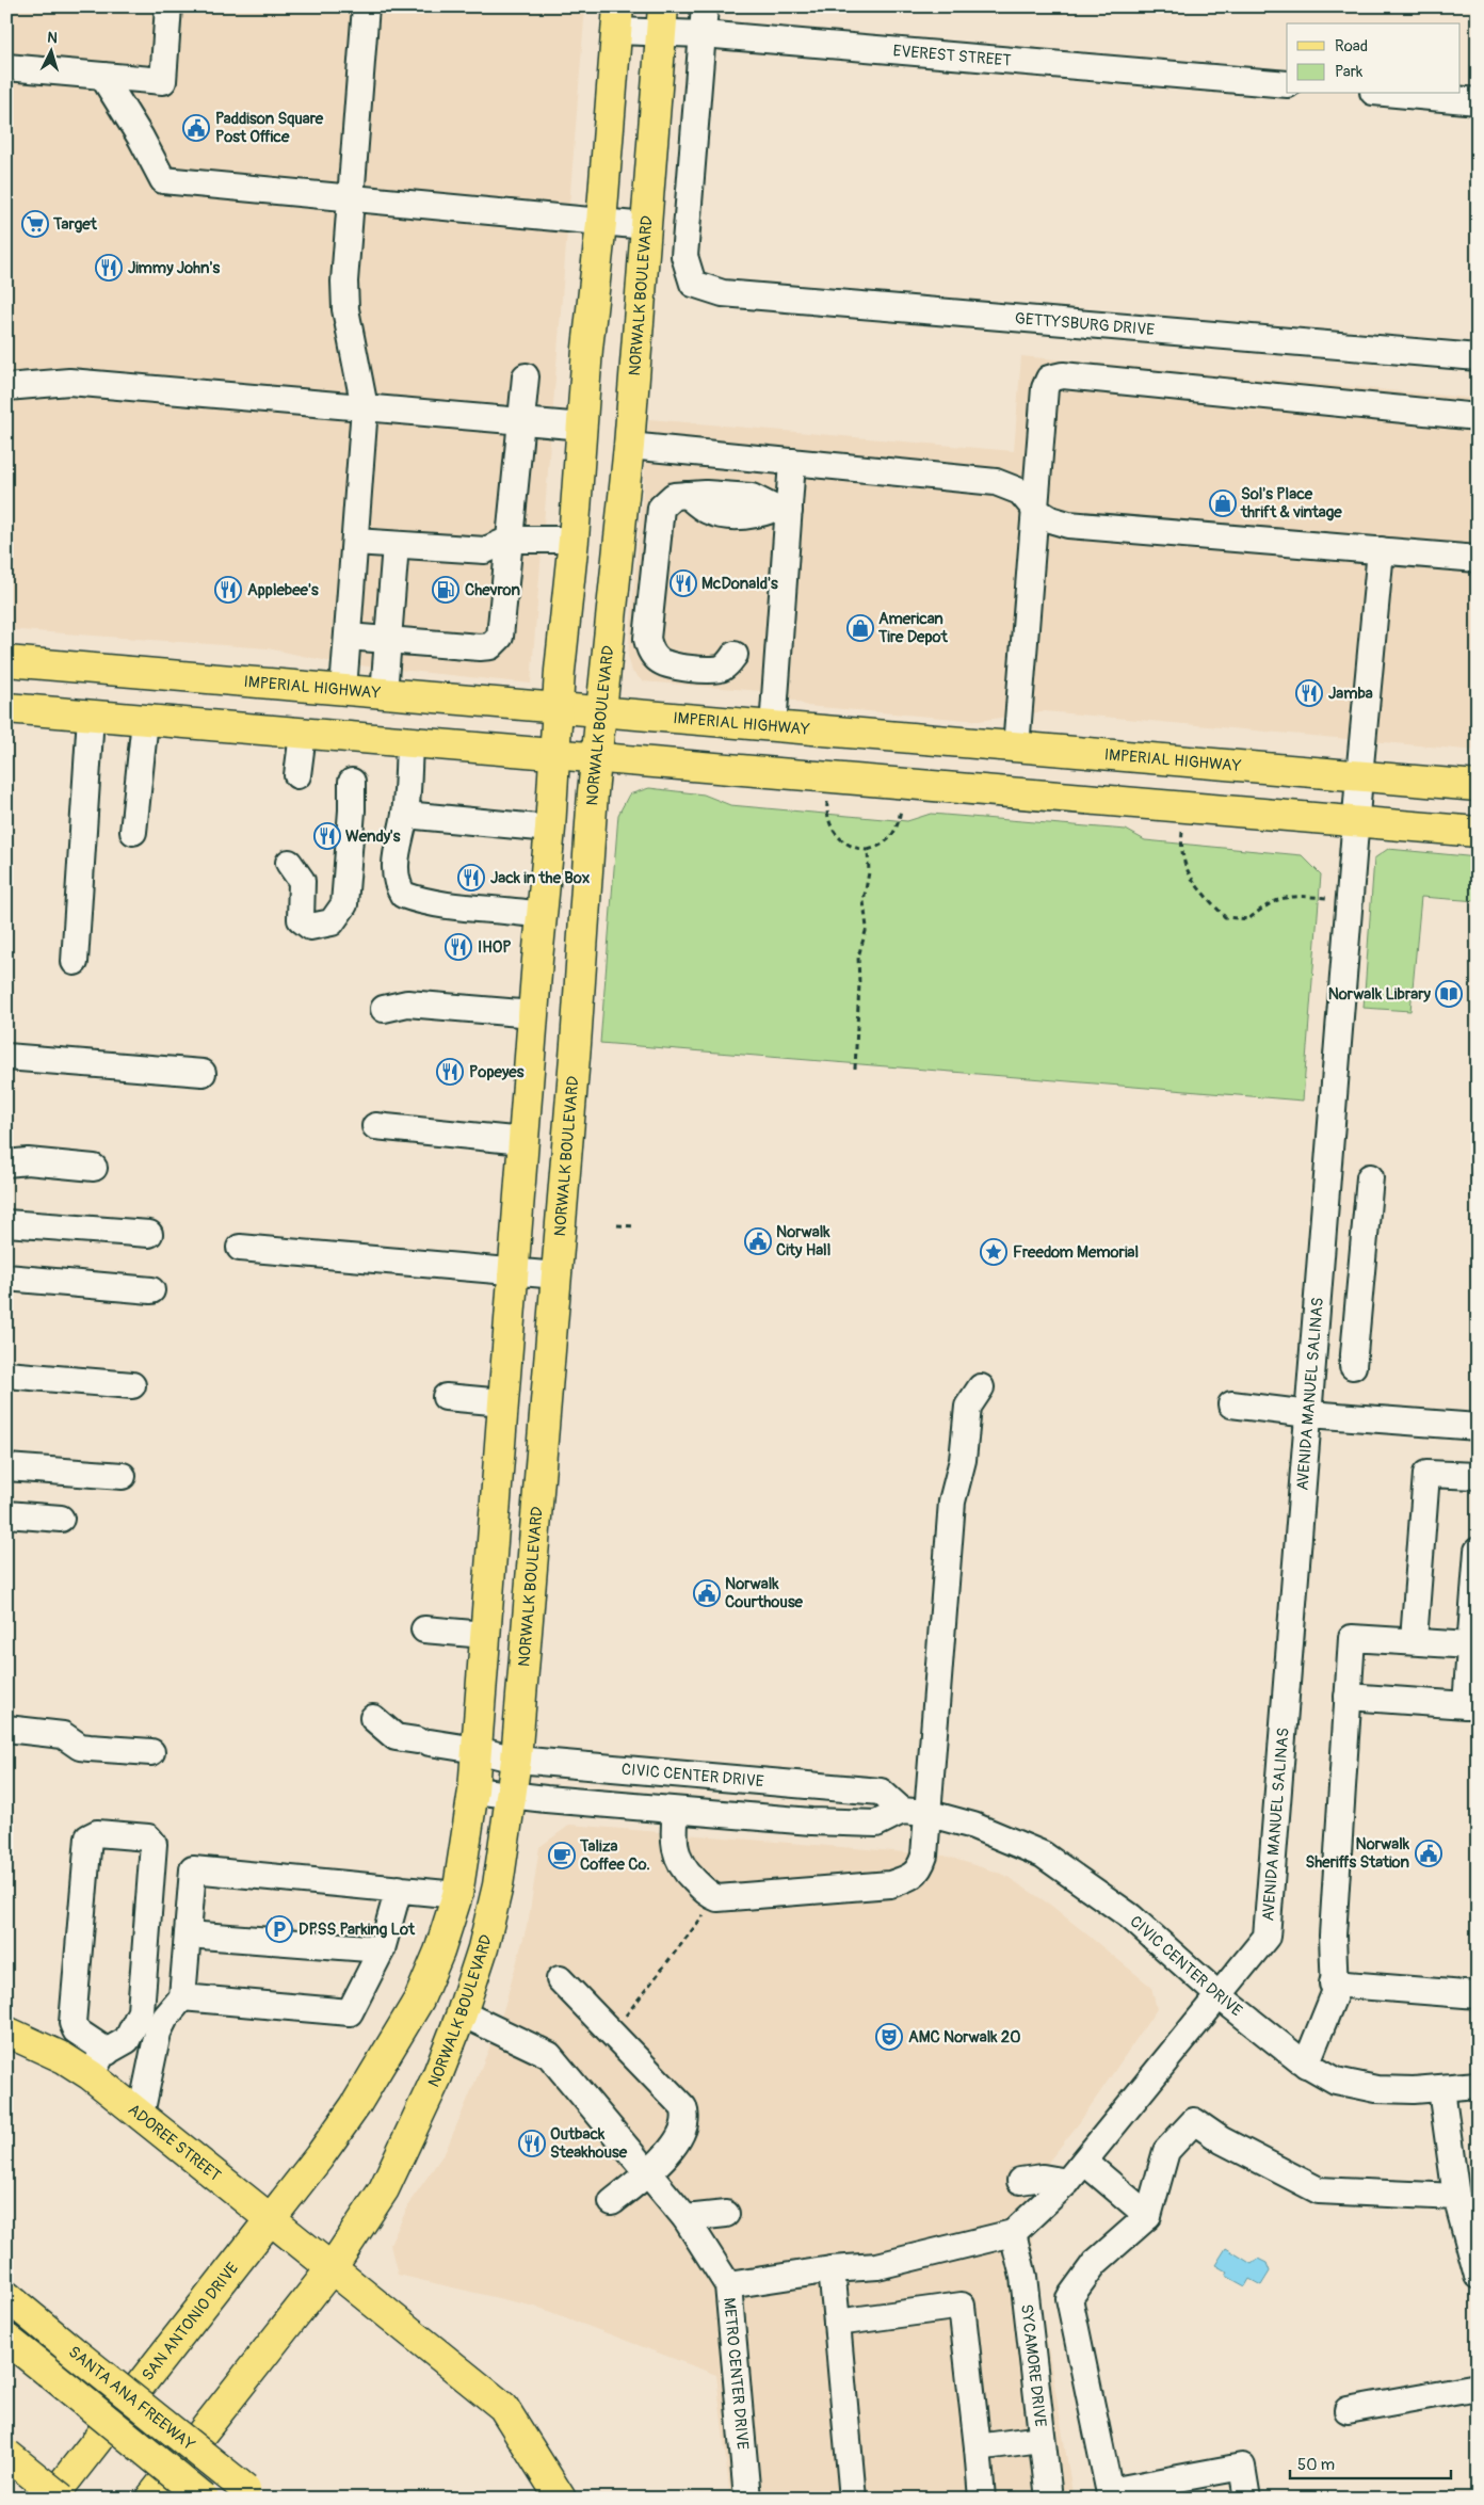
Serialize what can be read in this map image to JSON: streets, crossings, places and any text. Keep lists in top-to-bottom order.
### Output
{
  "streets": {
    "main road": [
      "NORWALK BOULEVARD",
      "IMPERIAL HIGHWAY",
      "ADOREE STREET",
      "SAN ANTONIO DRIVE",
      "SANTA ANA FREEWAY"
    ],
    "street": [
      "EVEREST STREET",
      "GETTYSBURG DRIVE",
      "AVENIDA MANUEL SALINAS",
      "CIVIC CENTER DRIVE",
      "SYCAMORE DRIVE",
      "METRO CENTER DRIVE"
    ]
  },
  "crossings": [
    ["EVEREST STREET", "NORWALK BOULEVARD"],
    ["EVEREST STREET", "GETTYSBURG DRIVE"],
    ["NORWALK BOULEVARD", "IMPERIAL HIGHWAY"],
    ["NORWALK BOULEVARD", "CIVIC CENTER DRIVE"],
    ["NORWALK BOULEVARD", "ADOREE STREET"],
    ["NORWALK BOULEVARD", "METRO CENTER DRIVE"],
    ["IMPERIAL HIGHWAY", "AVENIDA MANUEL SALINAS"],
    ["AVENIDA MANUEL SALINAS", "CIVIC CENTER DRIVE"],
    ["AVENIDA MANUEL SALINAS", "SYCAMORE DRIVE"],
    ["ADOREE STREET", "SAN ANTONIO DRIVE"]
  ],
  "places": {
    "public building": [
      "Paddison Square Post Office",
      "Norwalk City Hall",
      "Norwalk Courthouse",
      "Norwalk Sheriffs Station"
    ],
    "supermarket": ["Target"],
    "restaurant": [
      "Jimmy John's",
      "McDonald's",
      "Applebee's",
      "Jamba",
      "Wendy's",
      "Jack in the Box",
      "IHOP",
      "Popeyes",
      "Outback Steakhouse"
    ],
    "shop": ["Sol's Place thrift & vintage", "American Tire Depot"],
    "fuel station": ["Chevron"],
    "library": ["Norwalk Library"],
    "place": ["Freedom Memorial"],
    "cafe": ["Taliza Coffee Co."],
    "parking": ["DPSS Parking Lot"],
    "theatre": ["AMC Norwalk 20"]
  },
  "legend": ["Road", "Park"],
  "scale_bar": "50 m",
  "north": "top"
}
